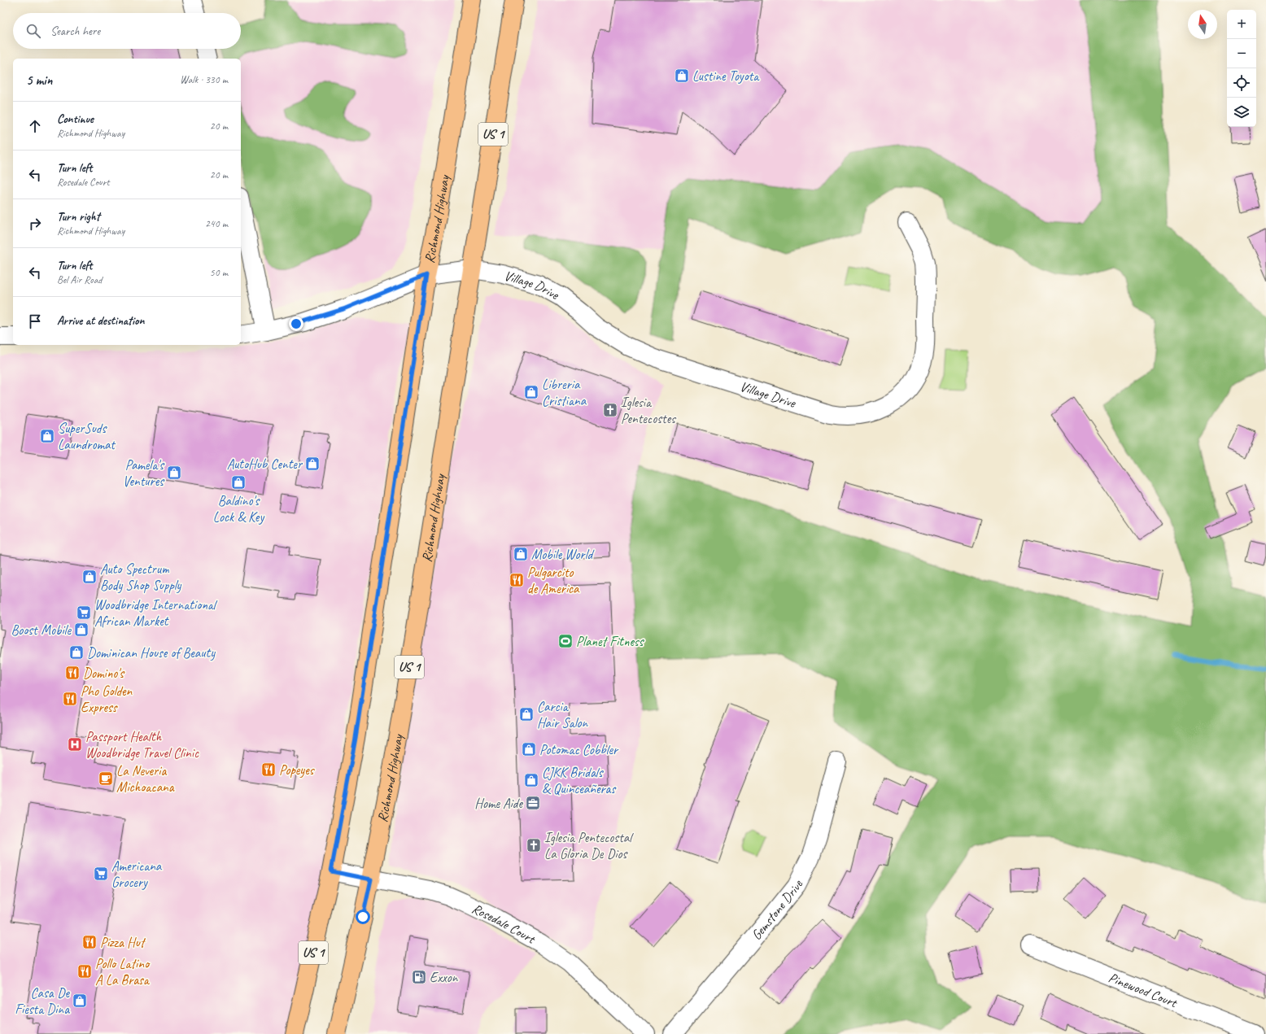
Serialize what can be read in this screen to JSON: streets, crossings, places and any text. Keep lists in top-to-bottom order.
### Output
{
  "streets": {
    "main road": ["US 1", "Richmond Highway"],
    "street": [
      "Village Drive",
      "Gemstone Drive",
      "Rosedale Court",
      "Pinewood Court"
    ]
  },
  "crossings": [
    ["Richmond Highway", "Village Drive"],
    ["Richmond Highway", "Rosedale Court"]
  ],
  "places": {
    "shop": [
      "Lustine Toyota",
      "Libreria Cristiana",
      "SuperSuds Laundromat",
      "AutoHub Center",
      "Pamela's Ventures",
      "Baldino's Lock & Key",
      "Mobile World",
      "Auto Spectrum Body Shop Supply",
      "Boost Mobile",
      "Dominican House of Beauty",
      "Carcia Hair Salon",
      "Potomac Cobbler",
      "CJKK Bridals & Quinceañeras",
      "Casa De Fiesta Dina"
    ],
    "church": ["Iglesia Pentecostes", "Iglesia Pentecostal La Gloria De Dios"],
    "restaurant": [
      "Pulgarcito de America",
      "Domino's",
      "Pho Golden Express",
      "Popeyes",
      "Pizza Hut",
      "Pollo Latino A La Brasa"
    ],
    "supermarket": ["Woodbridge International African Market", "Americana Grocery"],
    "sports": ["Planet Fitness"],
    "hospital": ["Passport Health Woodbridge Travel Clinic"],
    "cafe": ["La Neveria Michoacana"],
    "office": ["Home Aide"],
    "fuel station": ["Exxon"]
  },
  "north": "top",
  "page": {
    "map_buttons": ["+", "−"],
    "search": "Search here",
    "heading": ["5 min", "Walk · 330 m"],
    "list": [
      ["Continue", "Richmond Highway", "20 m"],
      ["Turn left", "Rosedale Court", "20 m"],
      ["Turn right", "Richmond Highway", "240 m"],
      ["Turn left", "Bel Air Road", "50 m"],
      "Arrive at destination"
    ]
  }
}
